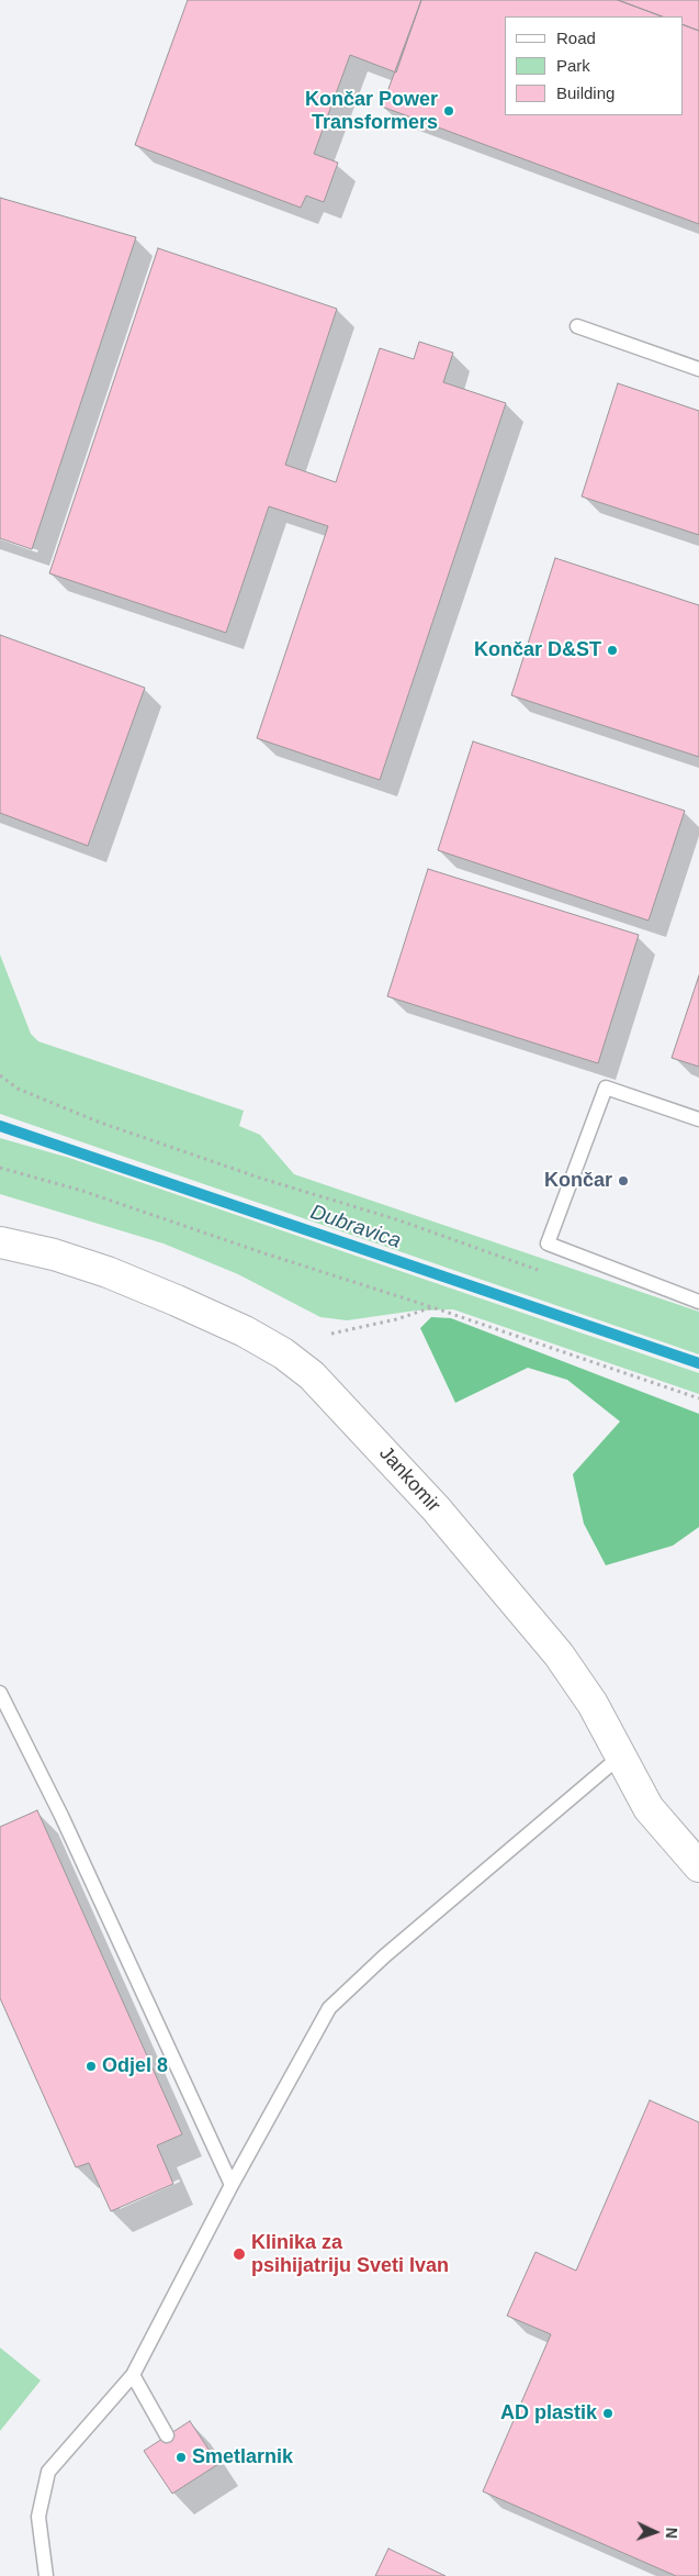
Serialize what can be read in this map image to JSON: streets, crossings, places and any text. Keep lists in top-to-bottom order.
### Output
{
  "streets": {
    "street": ["Jankomir"]
  },
  "water": ["Dubravica"],
  "places": [
    "Končar Power Transformers",
    "Končar D&ST",
    "Končar",
    "Odjel 8",
    "Klinika za psihijatriju Sveti Ivan",
    "AD plastik",
    "Smetlarnik"
  ],
  "legend": ["Road", "Park", "Building"],
  "north": "right"
}
